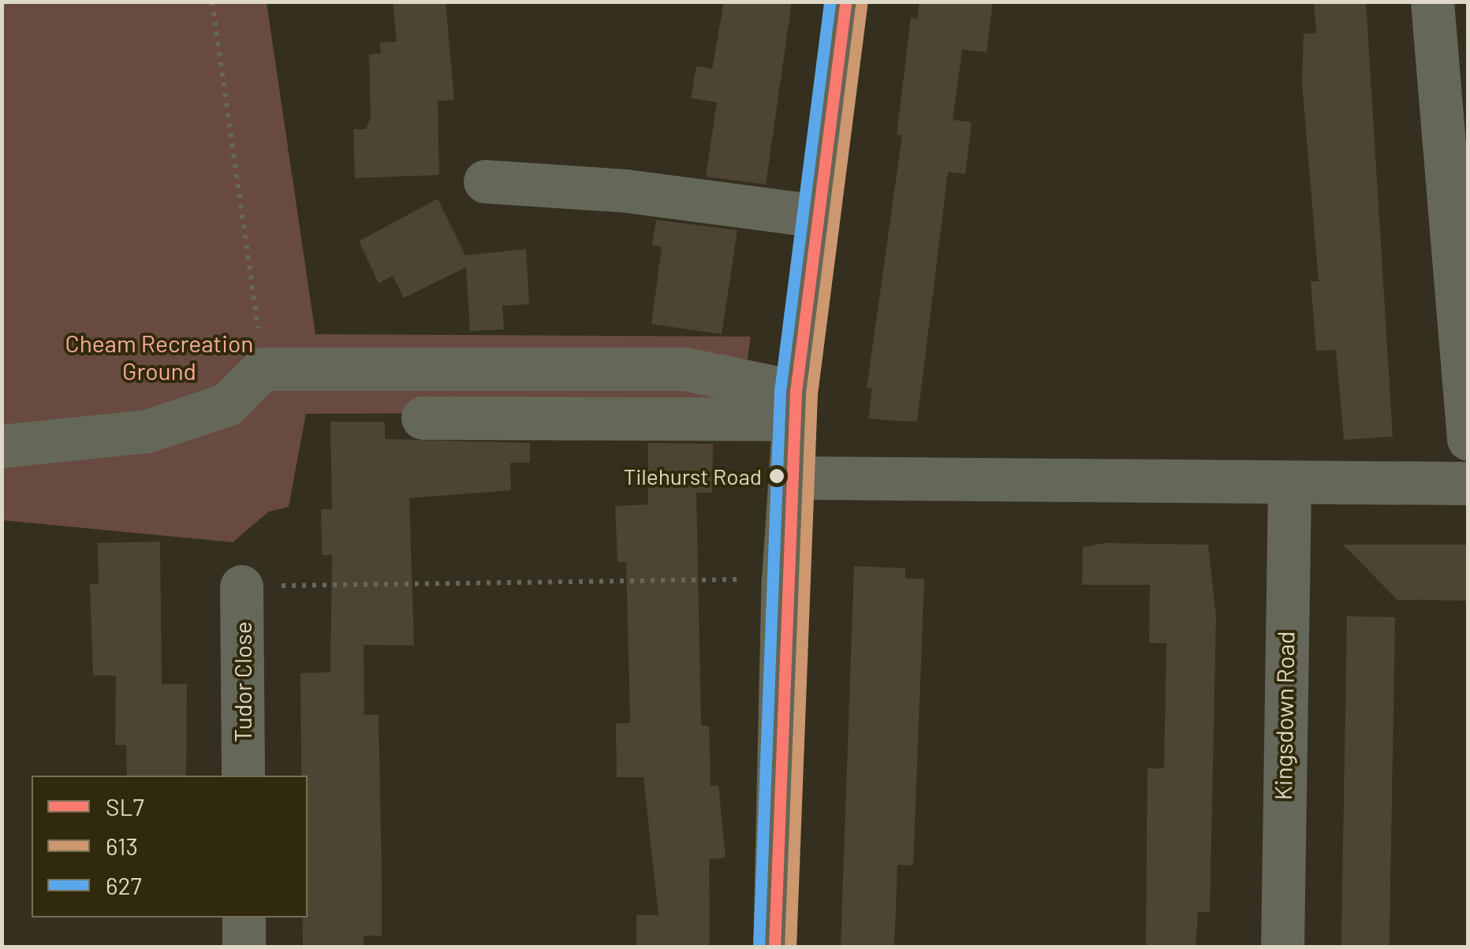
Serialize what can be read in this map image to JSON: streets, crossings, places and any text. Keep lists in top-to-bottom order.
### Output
{
  "streets": {
    "street": ["Tudor Close", "Kingsdown Road"]
  },
  "parks": ["Cheam Recreation Ground"],
  "places": ["Tilehurst Road"],
  "lines": ["transit line SL7", "transit line 627", "transit line 613"],
  "legend": ["SL7", "613", "627"]
}
